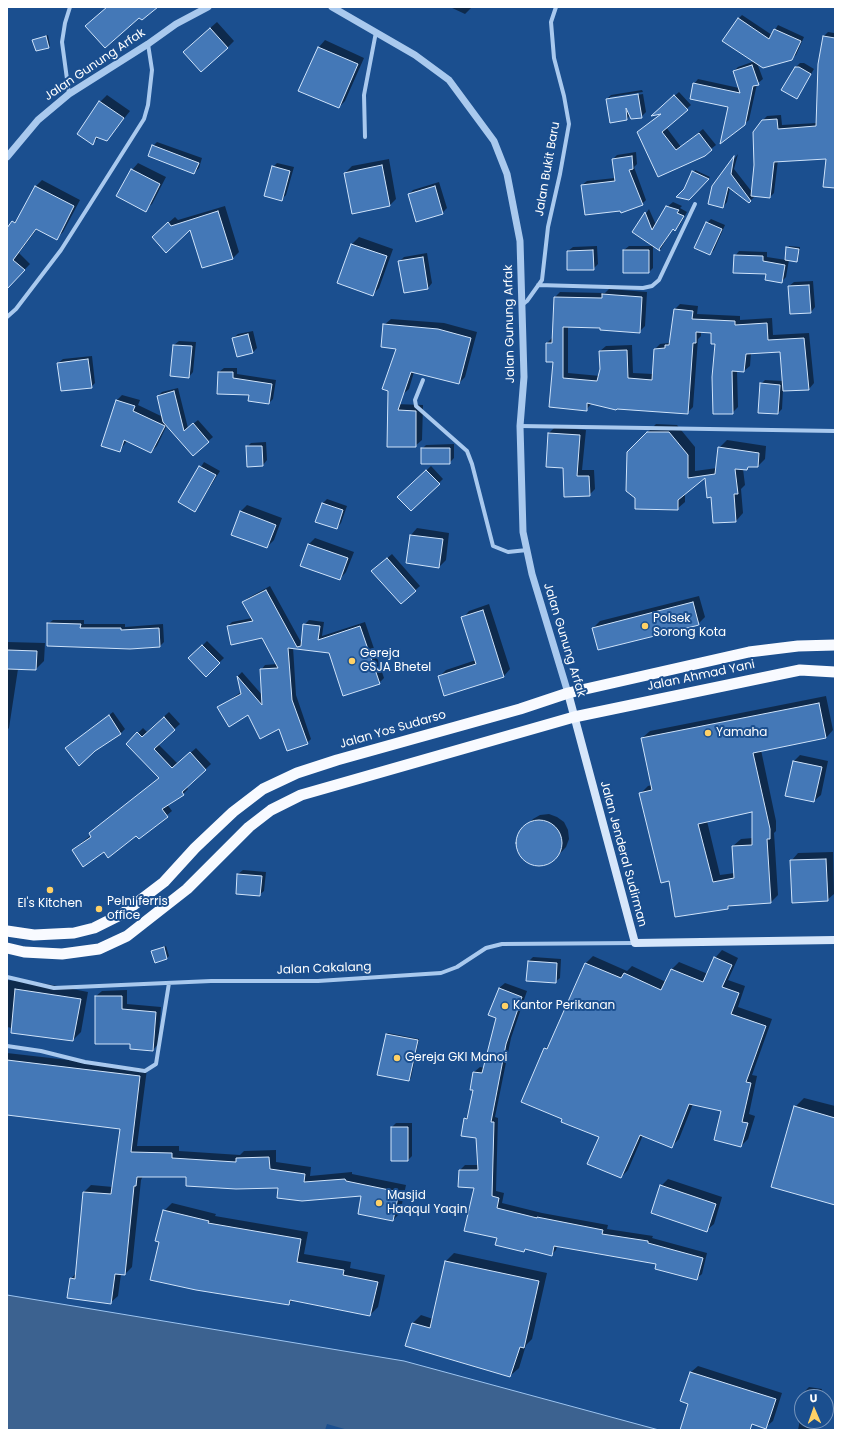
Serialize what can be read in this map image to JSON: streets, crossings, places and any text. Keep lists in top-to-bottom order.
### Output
{
  "streets": {
    "highway": ["Jalan Ahmad Yani", "Jalan Yos Sudarso"],
    "main road": ["Jalan Gunung Arfak", "Jalan Jenderal Sudirman"],
    "street": ["Jalan Bukit Baru", "Jalan Cakalang"]
  },
  "crossings": [
    ["Jalan Gunung Arfak", "Jalan Bukit Baru"],
    ["Jalan Gunung Arfak", "Jalan Ahmad Yani"],
    ["Jalan Gunung Arfak", "Jalan Yos Sudarso"],
    ["Jalan Gunung Arfak", "Jalan Jenderal Sudirman"],
    ["Jalan Ahmad Yani", "Jalan Jenderal Sudirman"],
    ["Jalan Jenderal Sudirman", "Jalan Cakalang"]
  ],
  "places": [
    "Polsek Sorong Kota",
    "Gereja GSJA Bhetel",
    "Yamaha",
    "El's Kitchen",
    "Pelni ferris office",
    "Kantor Perikanan",
    "Gereja GKI Manoi",
    "Masjid Haqqul Yaqin"
  ],
  "north": "top"
}
